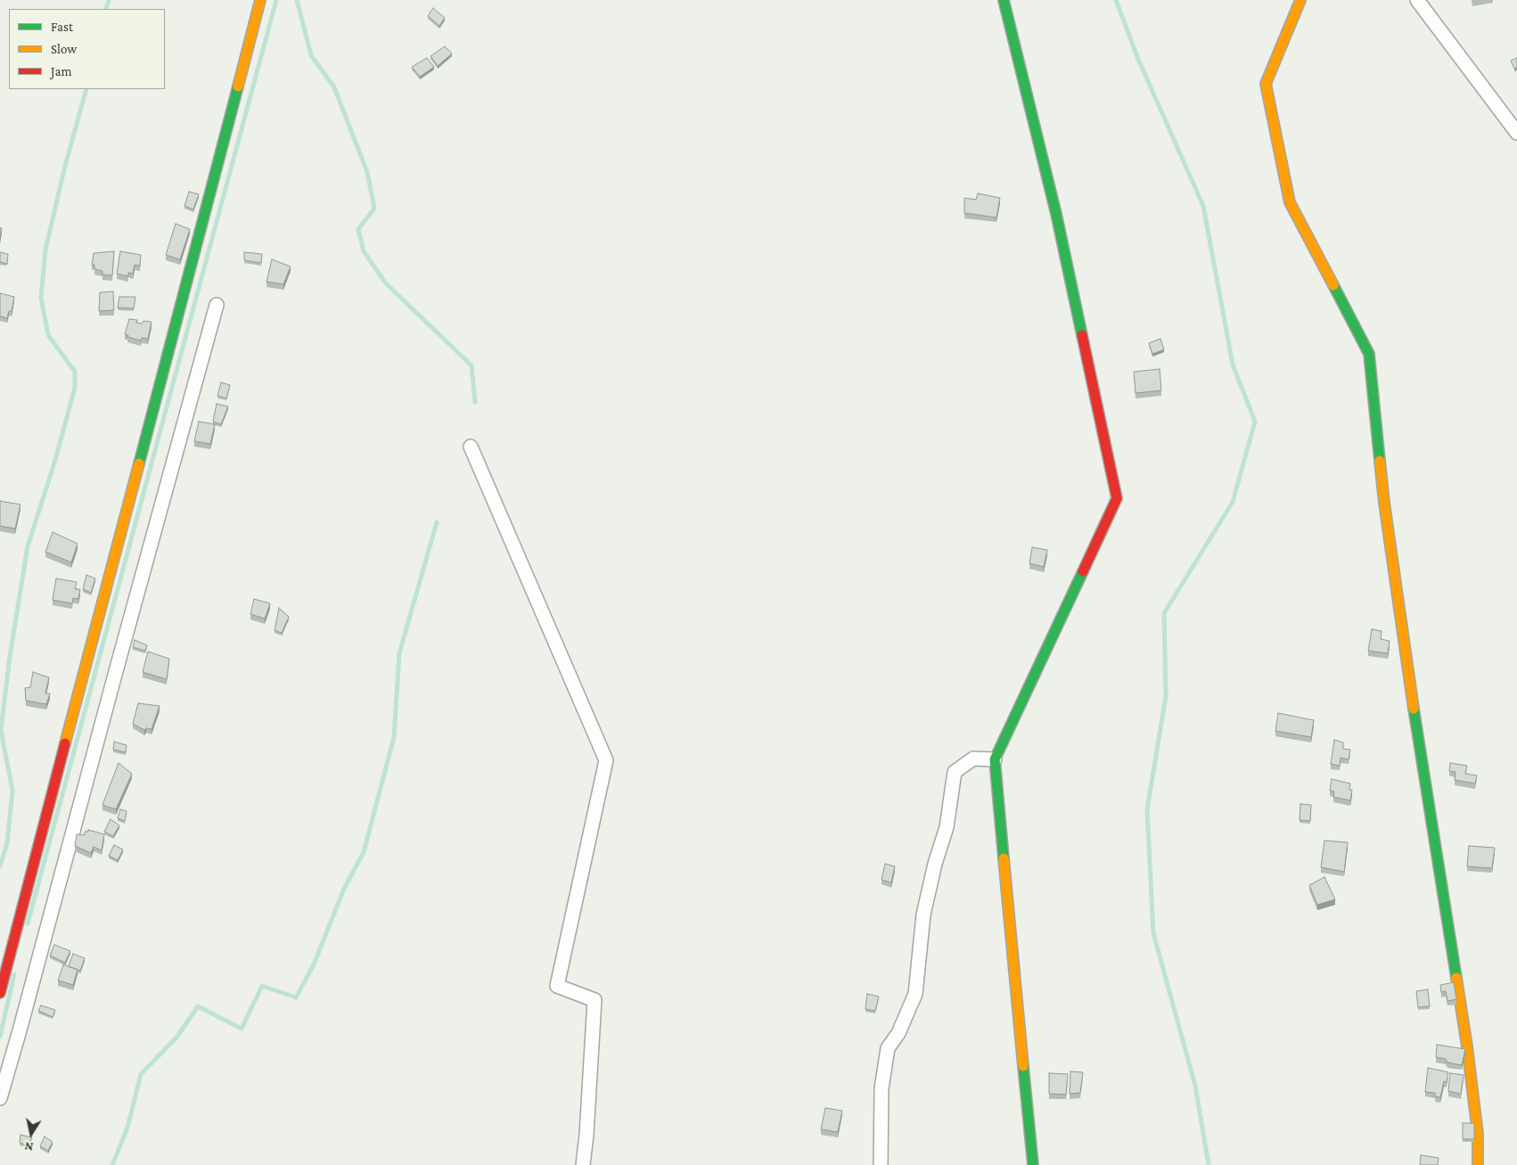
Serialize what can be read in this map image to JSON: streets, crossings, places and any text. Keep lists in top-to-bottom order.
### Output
{
  "legend": ["Fast", "Slow", "Jam"],
  "north": "bottom"
}
